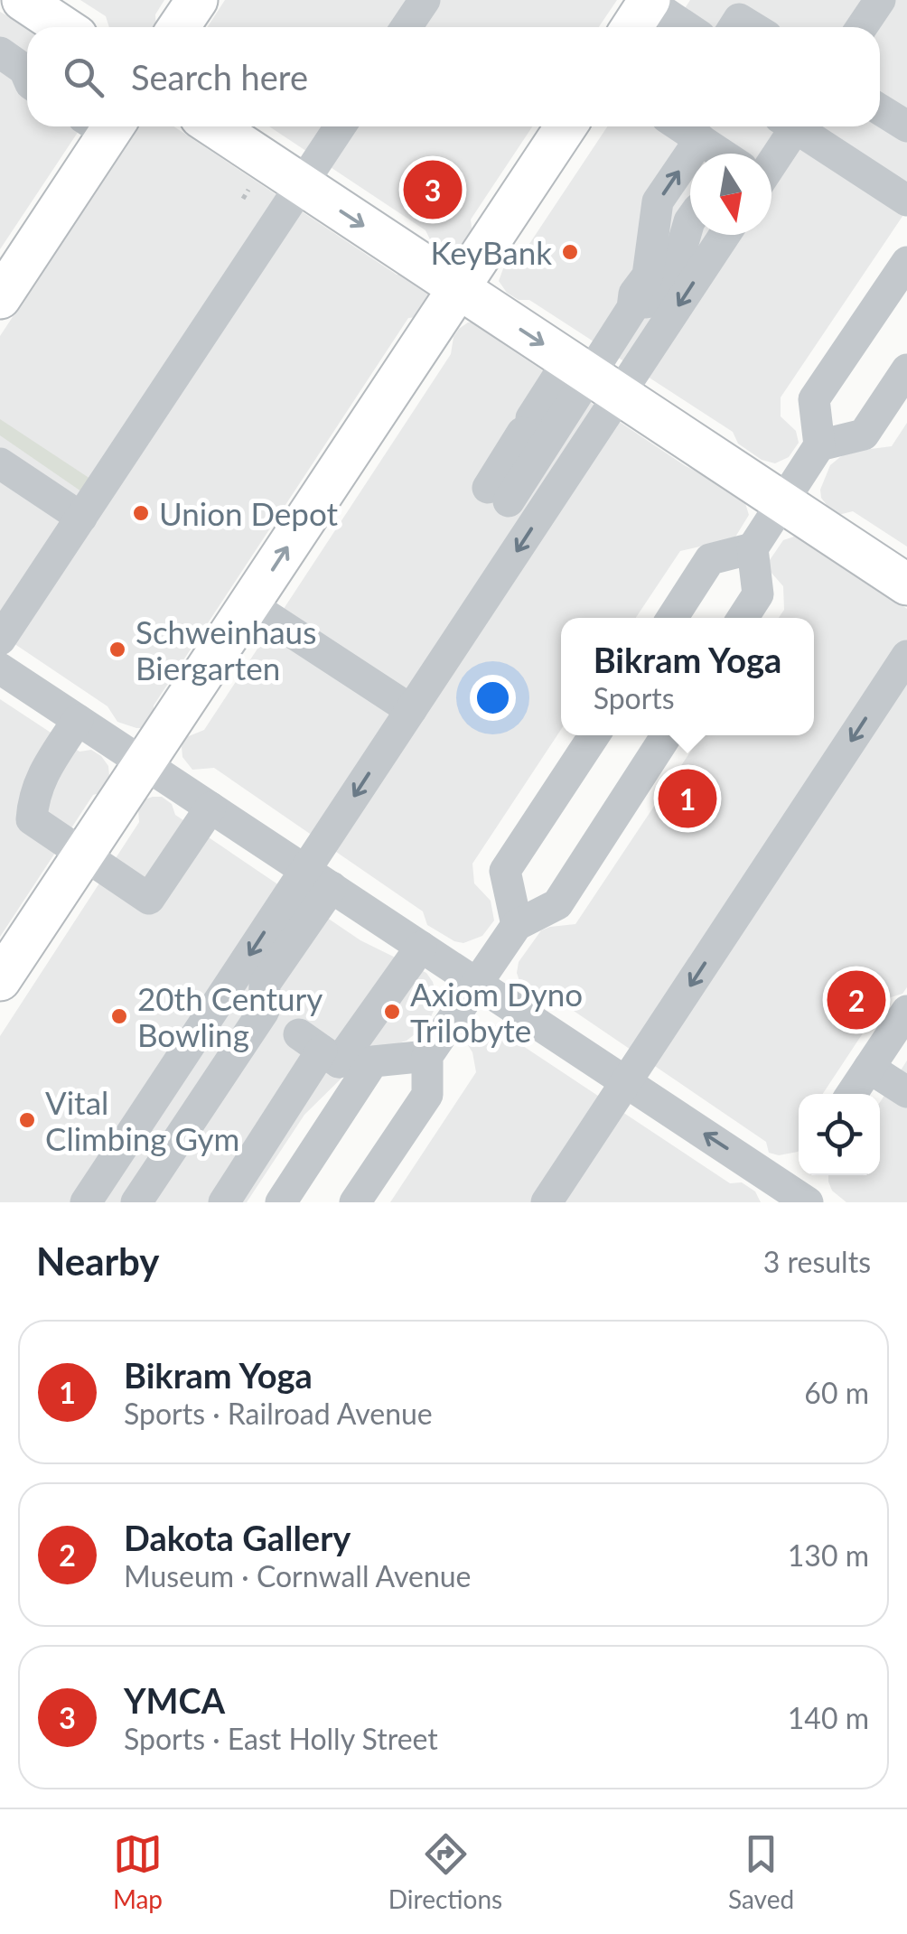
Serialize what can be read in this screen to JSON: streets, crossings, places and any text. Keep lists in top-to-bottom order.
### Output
{
  "places": [
    "KeyBank",
    "Union Depot",
    "Schweinhaus Biergarten",
    "Axiom Dyno Trilobyte",
    "20th Century Bowling",
    "Vital Climbing Gym"
  ],
  "north": "bottom",
  "page": {
    "search": "Search here",
    "pins": ["3", "1", "2"],
    "popup": ["Bikram Yoga", "Sports"],
    "heading": ["Nearby", "3 results"],
    "list": [
      {
        "mark": "1",
        "name": "Bikram Yoga",
        "note": "Sports · Railroad Avenue",
        "value": "60 m"
      },
      {
        "mark": "2",
        "name": "Dakota Gallery",
        "note": "Museum · Cornwall Avenue",
        "value": "130 m"
      },
      {
        "mark": "3",
        "name": "YMCA",
        "note": "Sports · East Holly Street",
        "value": "140 m"
      }
    ],
    "nav": ["Map", "Directions", "Saved"]
  }
}
